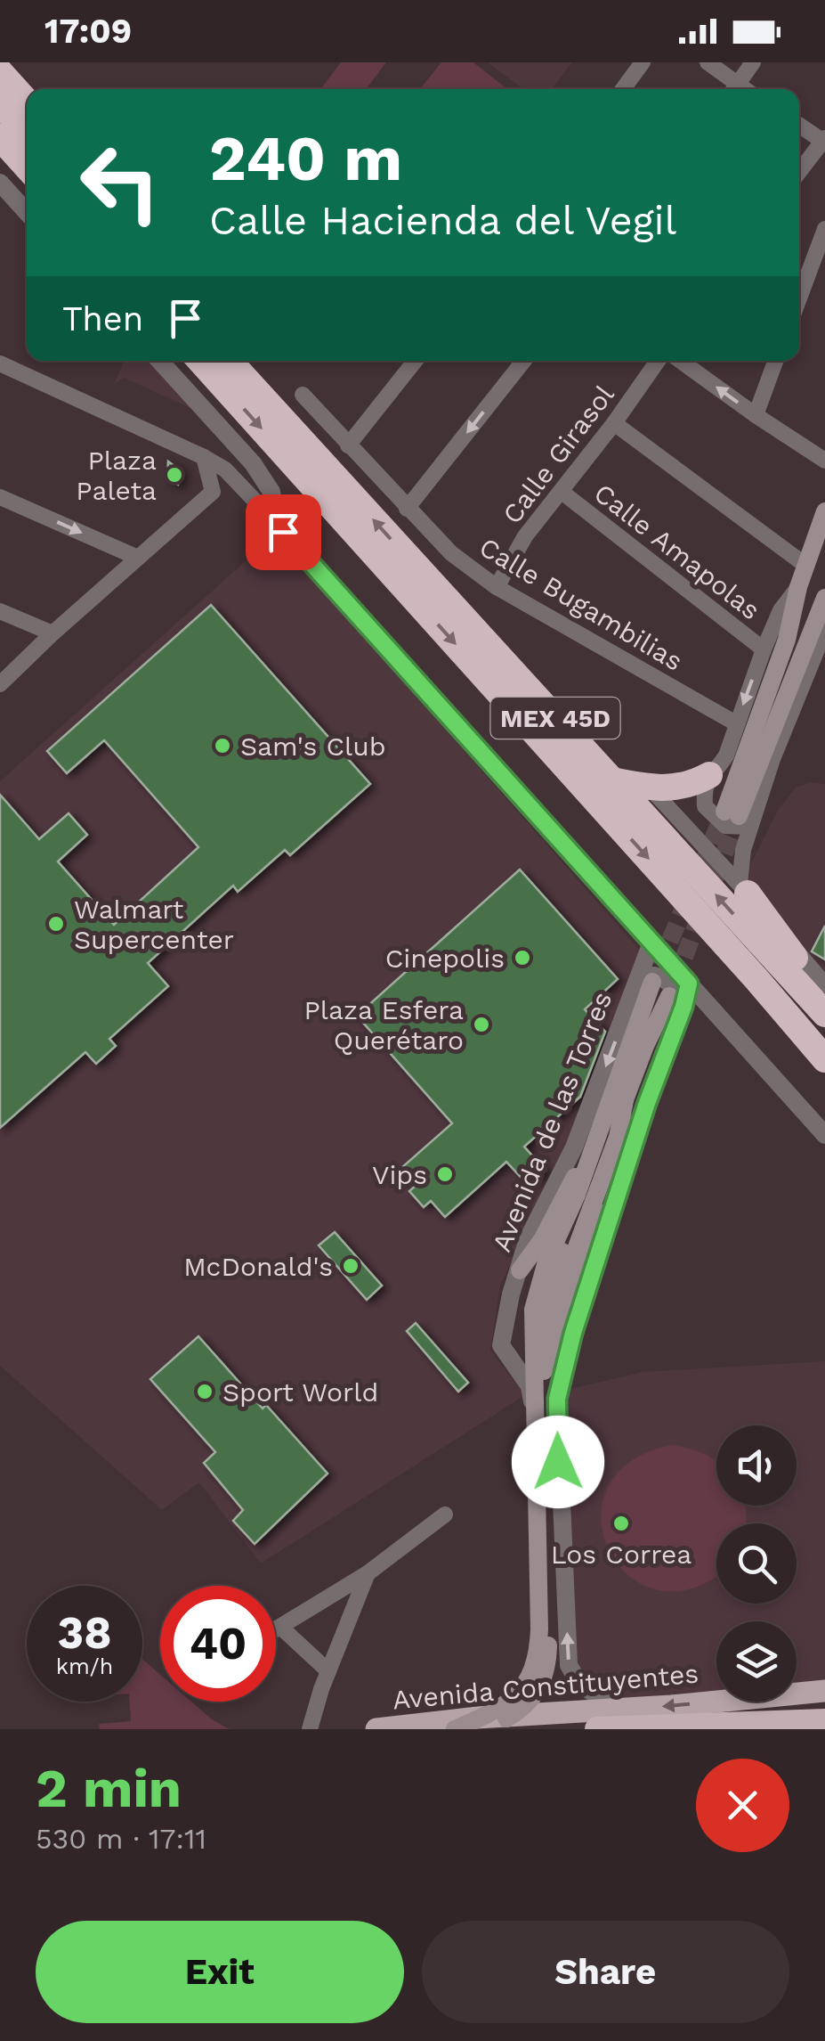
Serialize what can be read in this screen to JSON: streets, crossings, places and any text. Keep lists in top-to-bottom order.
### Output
{
  "streets": {
    "highway": ["MEX 45D"],
    "main road": ["Avenida de las Torres", "Avenida Constituyentes"],
    "street": ["Calle Girasol", "Calle Amapolas", "Calle Bugambilias"]
  },
  "crossings": [
    ["Calle Girasol", "Calle Amapolas"],
    ["Calle Girasol", "Calle Bugambilias"]
  ],
  "one_way": ["Avenida Constituyentes"],
  "places": [
    "Plaza Paleta",
    "Sam's Club",
    "Walmart Supercenter",
    "Cinepolis",
    "Plaza Esfera Querétaro",
    "Vips",
    "McDonald's",
    "Sport World",
    "Los Correa"
  ],
  "page": {
    "status": "17:09",
    "turn": ["240 m", "Calle Hacienda del Vegil"],
    "then": "Then",
    "speed": "38 km/h",
    "limit": "40",
    "heading": ["2 min", "530 m · 17:11"],
    "buttons": ["Exit", "Share"]
  }
}
